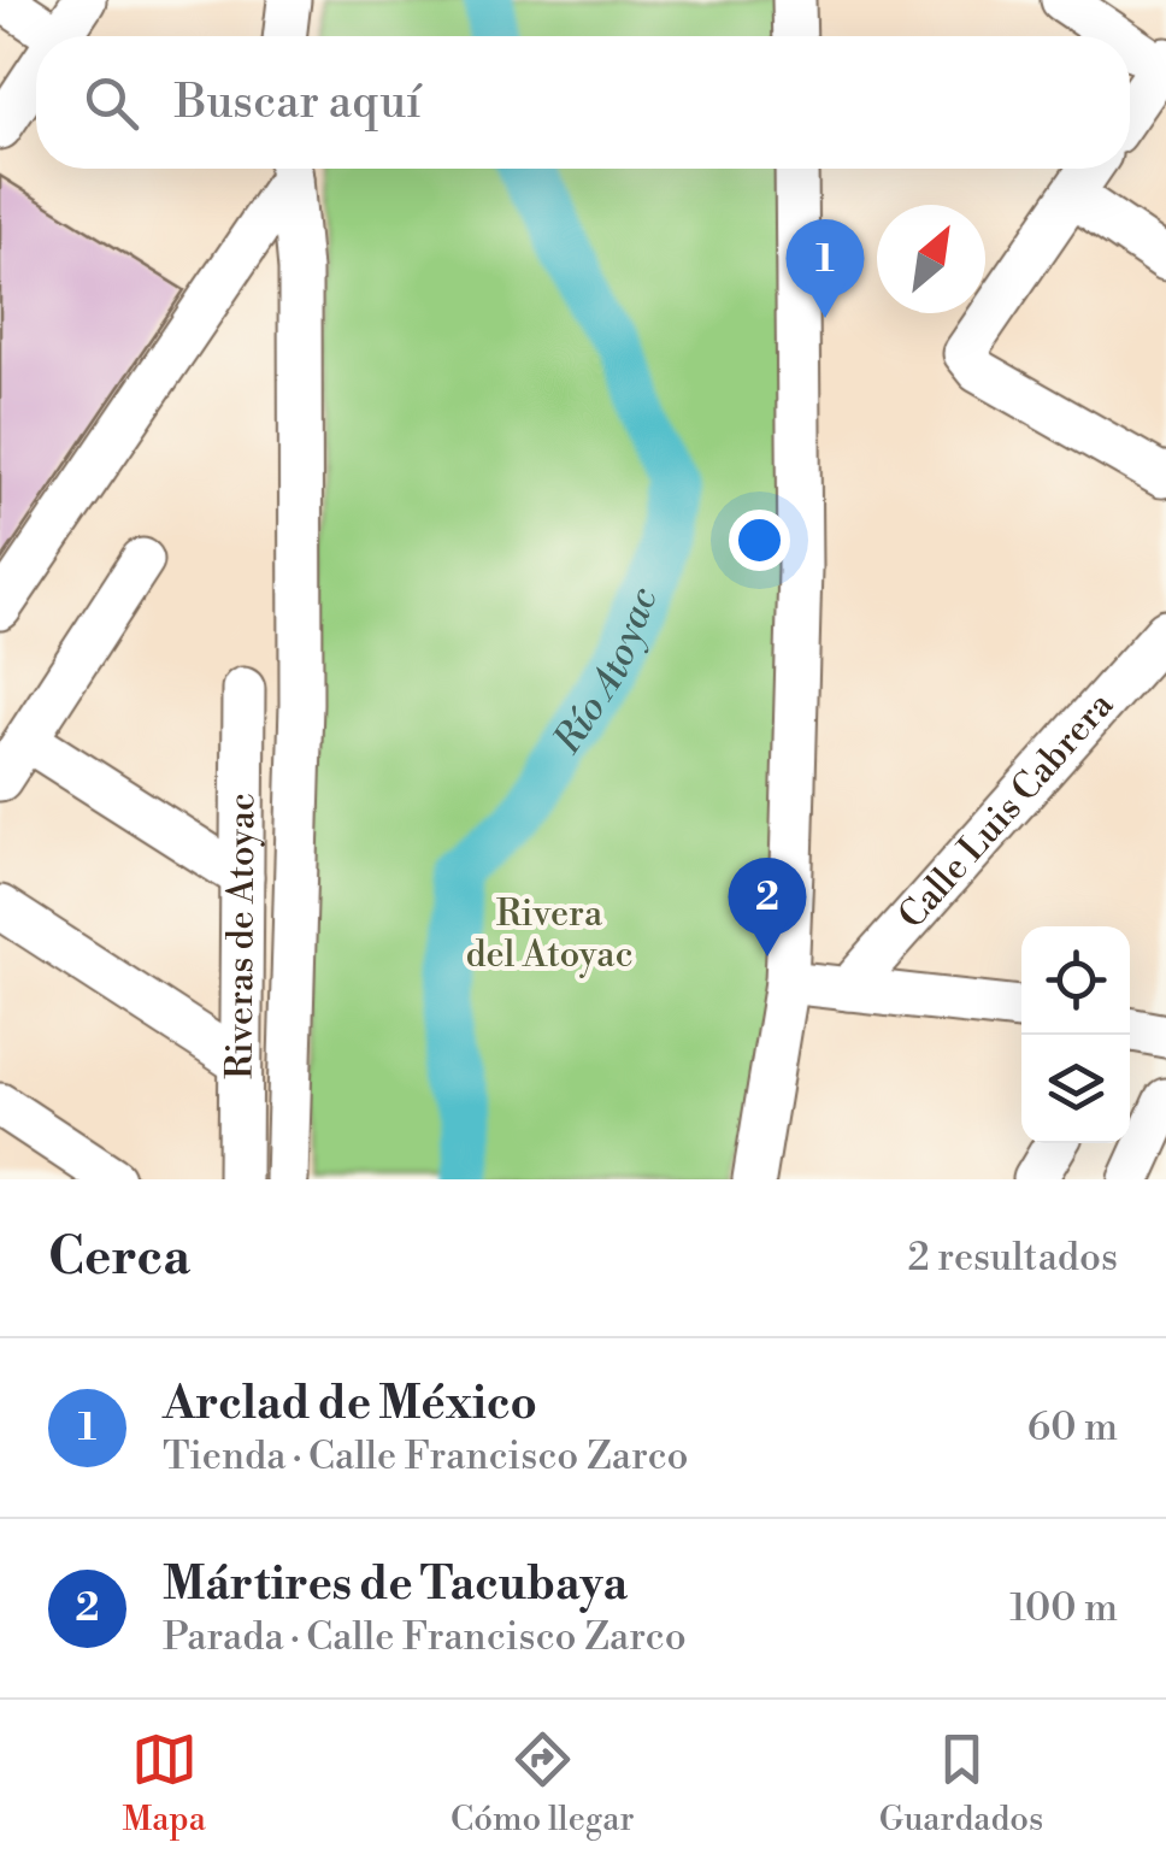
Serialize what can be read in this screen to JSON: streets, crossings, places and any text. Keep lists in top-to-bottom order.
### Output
{
  "streets": {
    "street": ["Calle Luis Cabrera", "Riveras de Atoyac"]
  },
  "water": ["Río Atoyac"],
  "parks": ["Rivera del Atoyac"],
  "north": "top right",
  "page": {
    "search": "Buscar aquí",
    "pins": ["1", "2"],
    "heading": ["Cerca", "2 resultados"],
    "list": [
      {
        "mark": "1",
        "name": "Arclad de México",
        "note": "Tienda · Calle Francisco Zarco",
        "value": "60 m"
      },
      {
        "mark": "2",
        "name": "Mártires de Tacubaya",
        "note": "Parada · Calle Francisco Zarco",
        "value": "100 m"
      }
    ],
    "nav": ["Mapa", "Cómo llegar", "Guardados"]
  }
}
